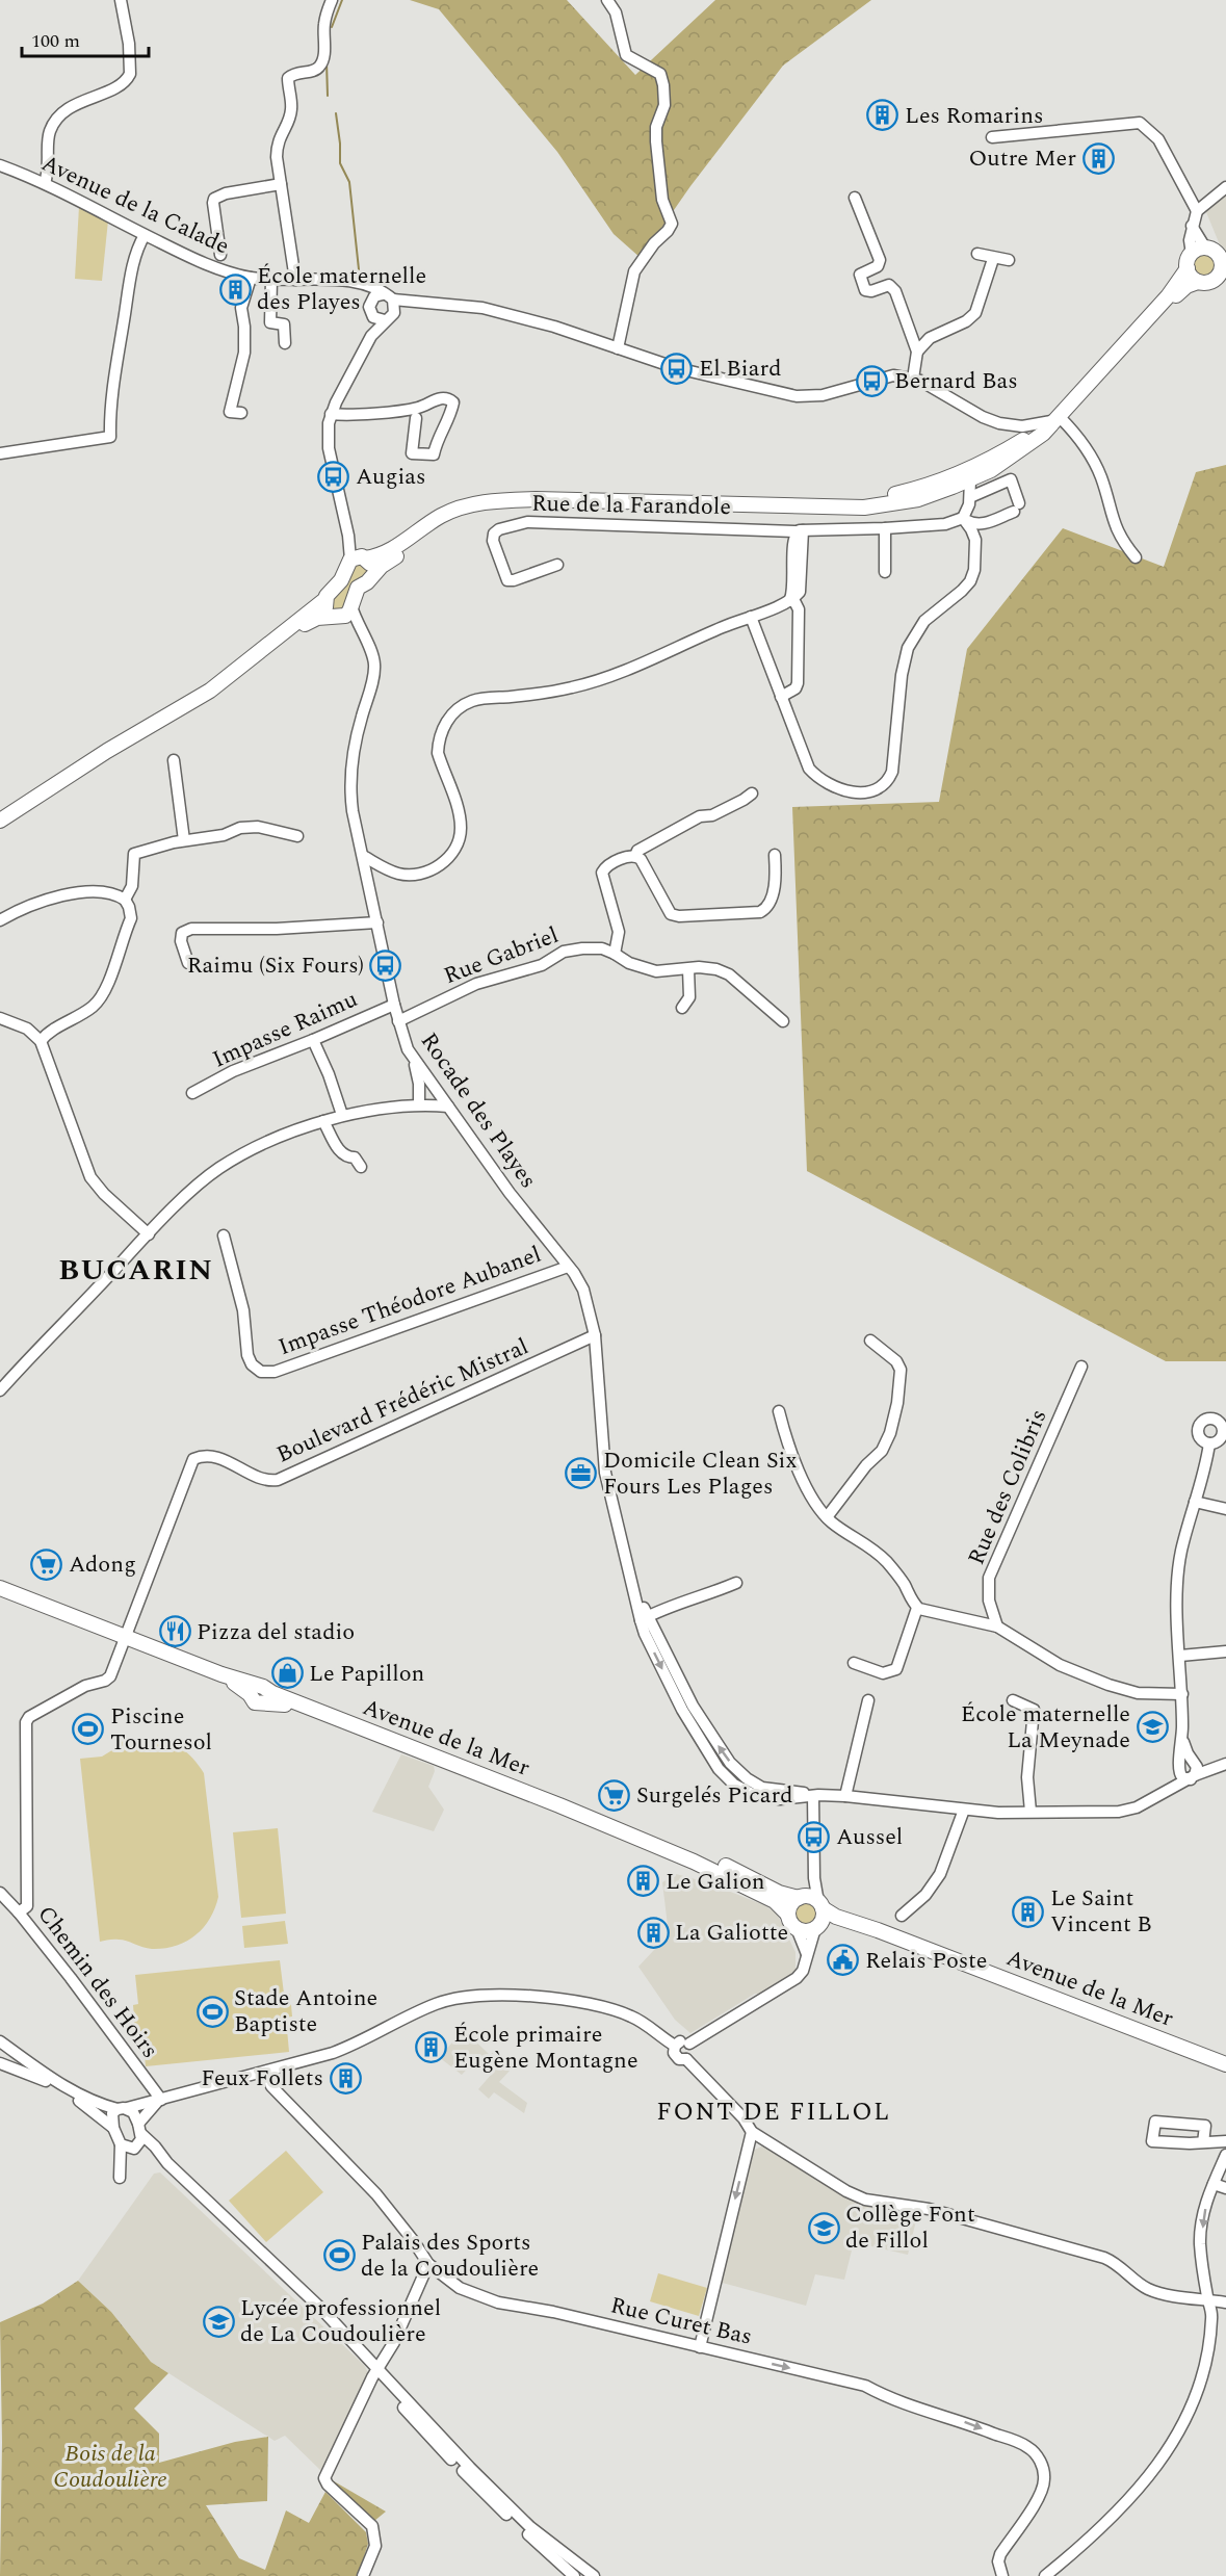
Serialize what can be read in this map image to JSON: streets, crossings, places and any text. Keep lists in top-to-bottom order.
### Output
{
  "streets": {
    "main road": ["Avenue de la Mer"],
    "street": [
      "Avenue de la Calade",
      "Rue de la Farandole",
      "Rue Gabriel",
      "Impasse Raimu",
      "Rocade des Playes",
      "Impasse Théodore Aubanel",
      "Boulevard Frédéric Mistral",
      "Rue des Colibris",
      "Chemin des Hoirs",
      "Rue Curet Bas"
    ]
  },
  "crossings": [
    ["Rue Gabriel", "Rocade des Playes"],
    ["Impasse Raimu", "Rocade des Playes"],
    ["Rocade des Playes", "Impasse Théodore Aubanel"],
    ["Rocade des Playes", "Boulevard Frédéric Mistral"],
    ["Boulevard Frédéric Mistral", "Avenue de la Mer"]
  ],
  "districts": ["BUCARIN", "FONT DE FILLOL"],
  "parks": ["Bois de la Coudoulière"],
  "places": {
    "building": [
      "Les Romarins",
      "Outre Mer",
      "École maternelle des Playes",
      "Le Galion",
      "Le Saint Vincent B",
      "La Galiotte",
      "École primaire Eugène Montagne",
      "Feux Follets"
    ],
    "bus stop": [
      "El Biard",
      "Bernard Bas",
      "Augias",
      "Raimu (Six Fours)",
      "Aussel"
    ],
    "office": ["Domicile Clean Six Fours Les Plages"],
    "supermarket": ["Adong", "Surgelés Picard"],
    "restaurant": ["Pizza del stadio"],
    "shop": ["Le Papillon"],
    "school or university": ["École maternelle La Meynade", "Collège Font de Fillol", "Lycée professionnel de La Coudoulière"],
    "sports": ["Piscine Tournesol", "Stade Antoine Baptiste", "Palais des Sports de la Coudoulière"],
    "public building": ["Relais Poste"]
  },
  "scale_bar": "100 m"
}
